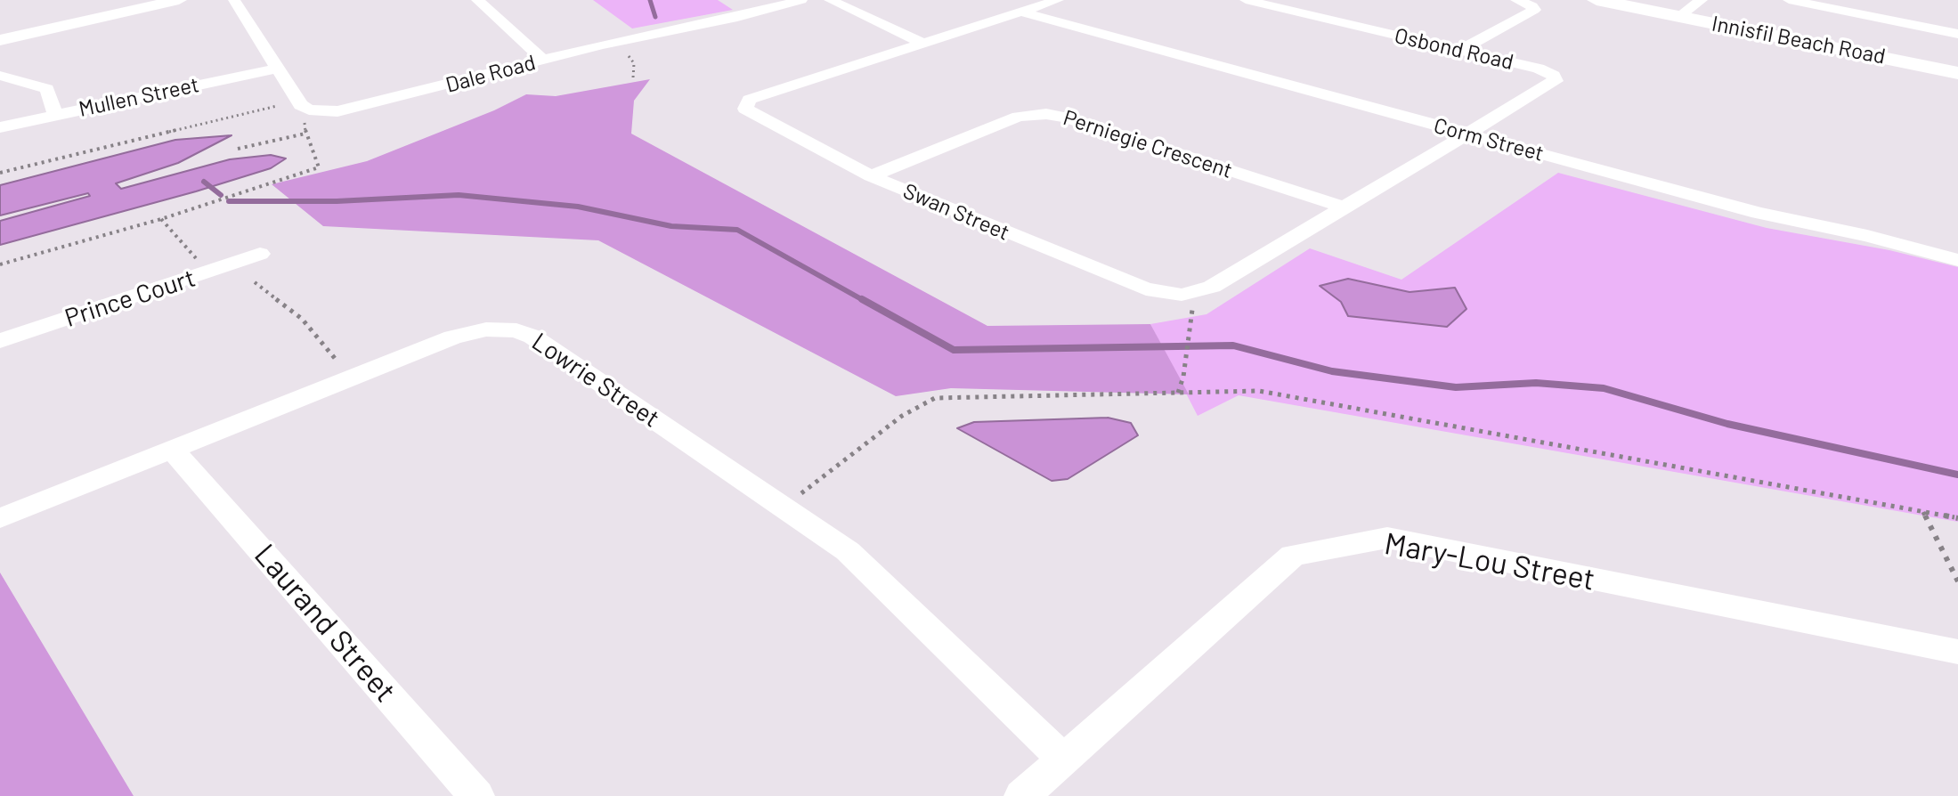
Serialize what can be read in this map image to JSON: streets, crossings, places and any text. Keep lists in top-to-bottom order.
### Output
{
  "streets": {
    "main road": ["Innisfil Beach Road"],
    "street": [
      "Osbond Road",
      "Dale Road",
      "Mullen Street",
      "Corm Street",
      "Perniegie Crescent",
      "Swan Street",
      "Prince Court",
      "Lowrie Street",
      "Mary-Lou Street",
      "Laurand Street"
    ]
  },
  "crossings": [
    ["Osbond Road", "Corm Street"],
    ["Osbond Road", "Swan Street"],
    ["Dale Road", "Mullen Street"],
    ["Corm Street", "Swan Street"],
    ["Perniegie Crescent", "Swan Street"],
    ["Lowrie Street", "Mary-Lou Street"],
    ["Lowrie Street", "Laurand Street"]
  ]
}
